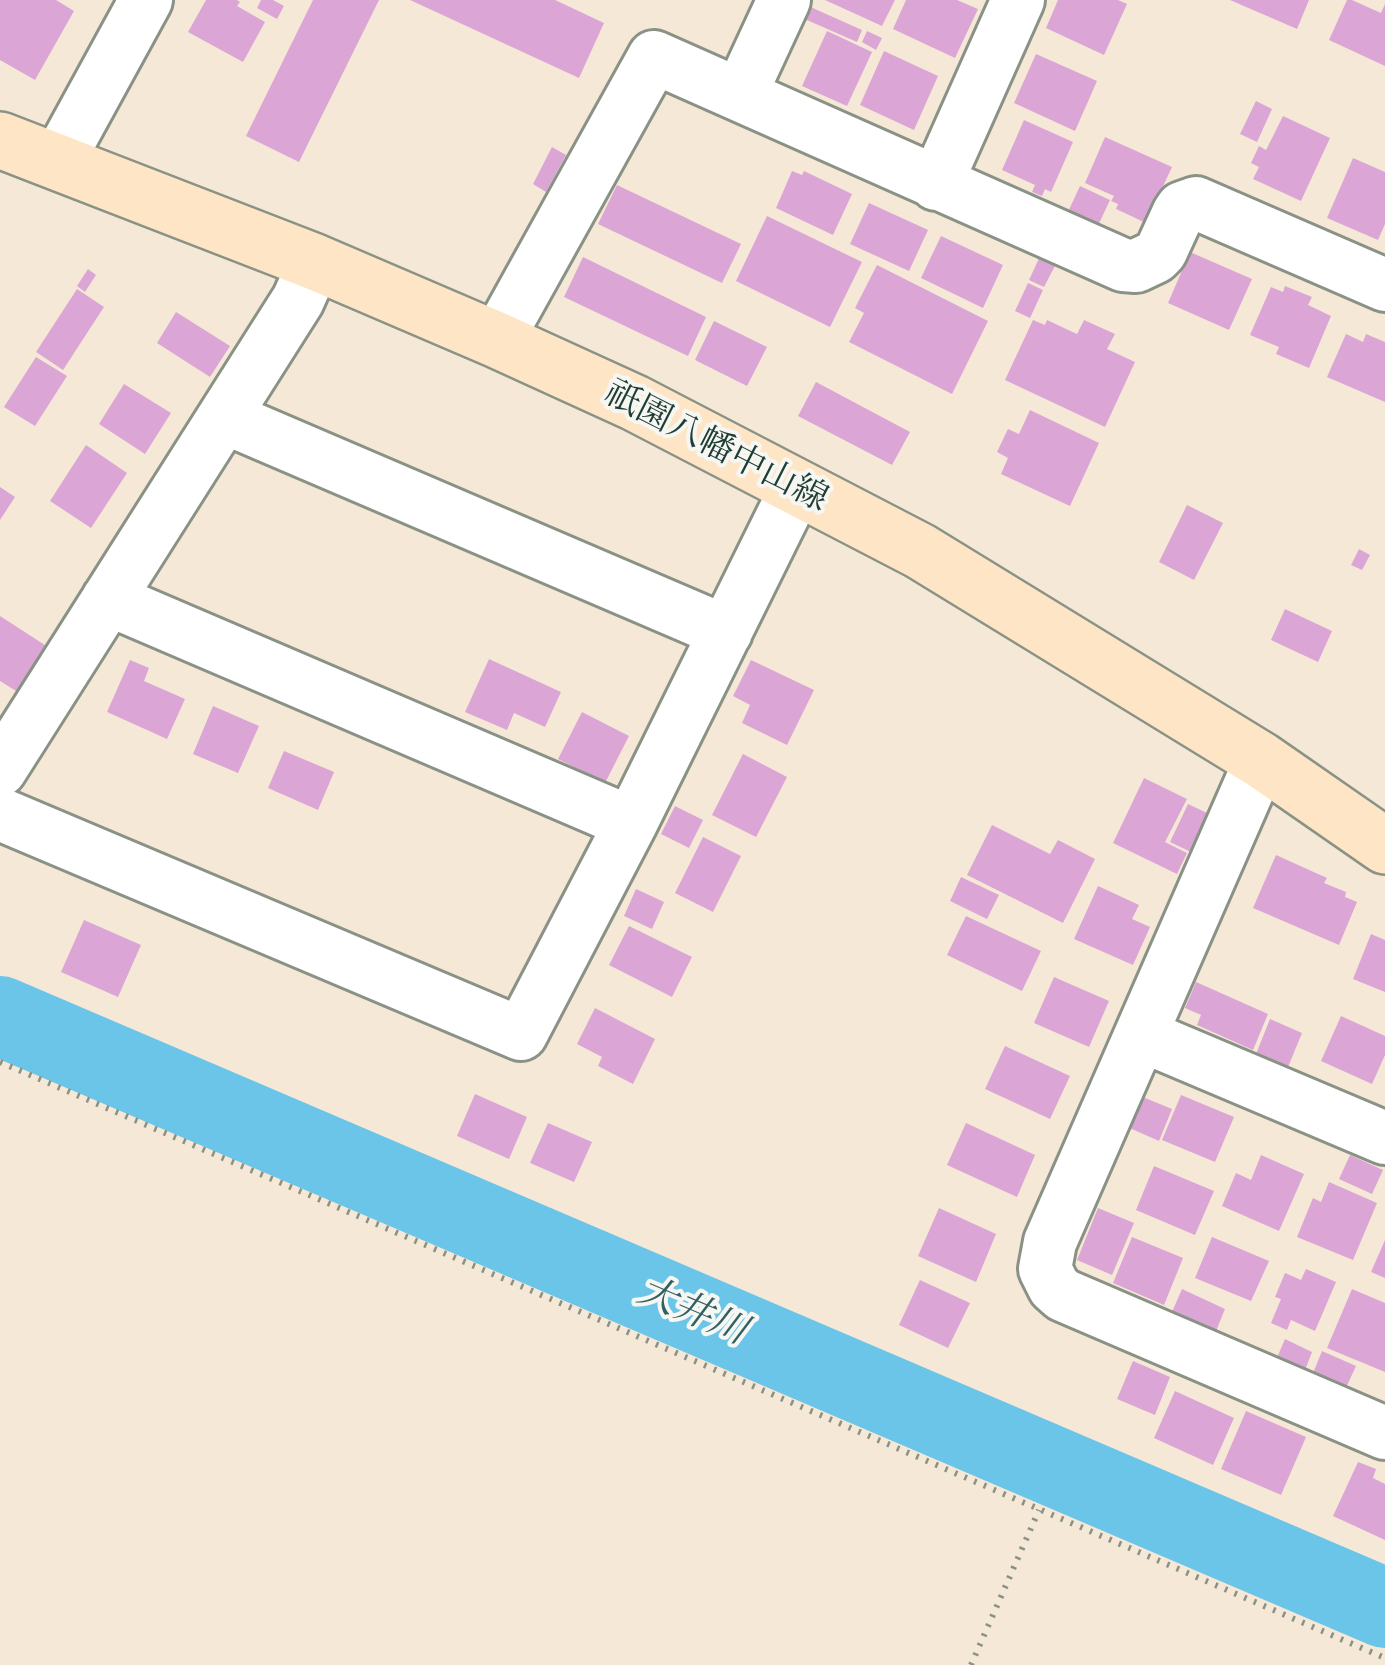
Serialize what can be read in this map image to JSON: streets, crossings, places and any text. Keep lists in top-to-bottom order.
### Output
{
  "streets": {
    "main road": ["祇園八幡中山線"]
  },
  "water": ["大井川"]
}
